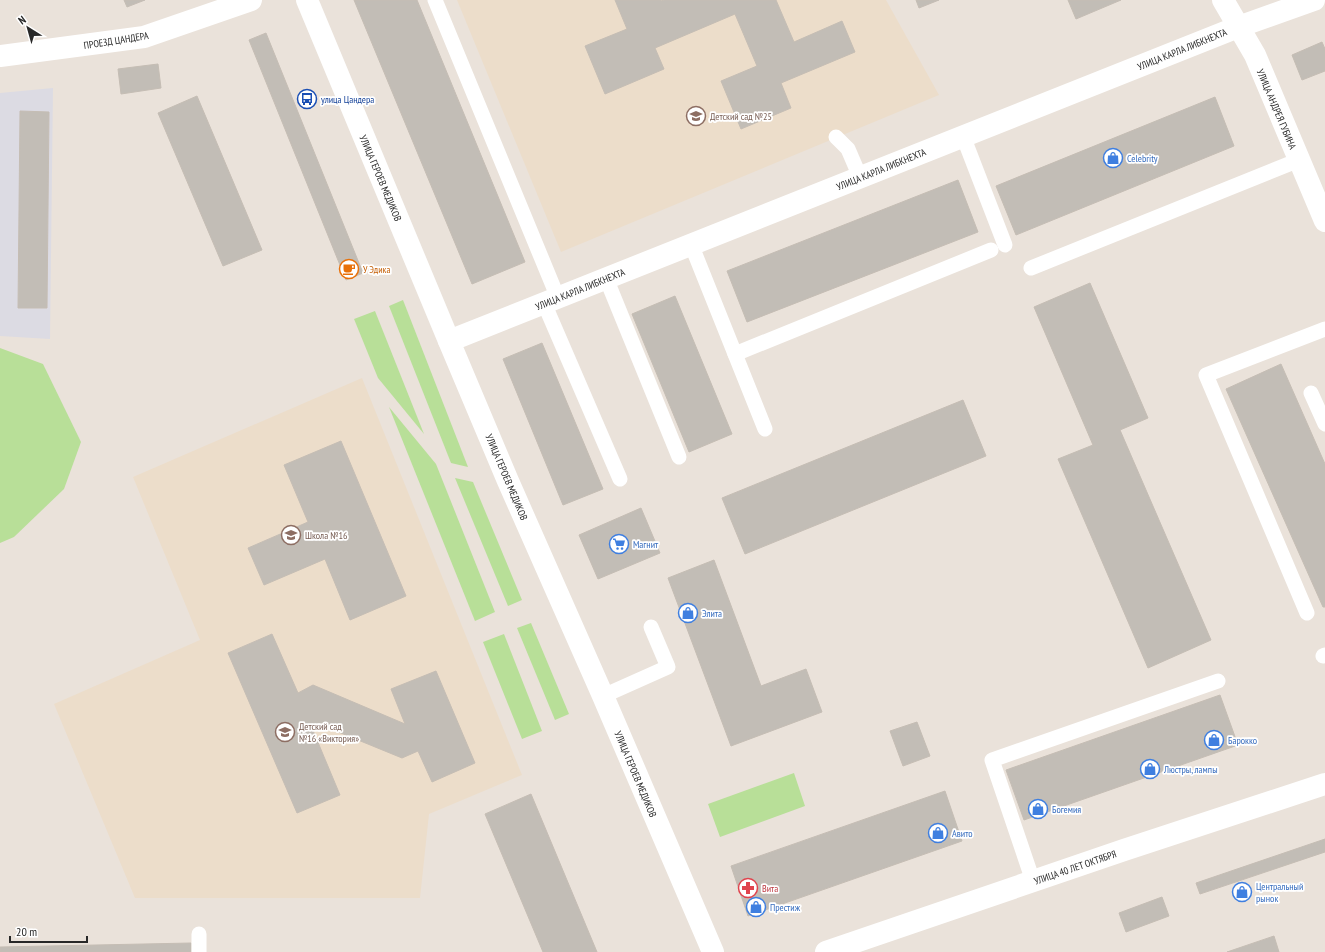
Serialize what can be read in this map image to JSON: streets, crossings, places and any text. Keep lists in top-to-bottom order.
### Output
{
  "streets": {
    "street": [
      "ПРОЕЗД ЦАНДЕРА",
      "УЛИЦА КАРЛА ЛИБКНЕХТА",
      "УЛИЦА АНДРЕЯ ГУБИНА",
      "УЛИЦА ГЕРОЕВ МЕДИКОВ",
      "УЛИЦА 40 ЛЕТ ОКТЯБРЯ"
    ]
  },
  "crossings": [
    ["УЛИЦА КАРЛА ЛИБКНЕХТА", "УЛИЦА АНДРЕЯ ГУБИНА"],
    ["УЛИЦА КАРЛА ЛИБКНЕХТА", "УЛИЦА ГЕРОЕВ МЕДИКОВ"]
  ],
  "places": {
    "bus stop": ["улица Цандера"],
    "school or university": ["Детский сад №25", "Школа №16", "Детский сад №16 «Виктория»"],
    "shop": [
      "Celebrity",
      "Элита",
      "Барокко",
      "Люстры, лампы",
      "Богемия",
      "Авито",
      "Центральный рынок",
      "Престиж"
    ],
    "cafe": ["У Эдика"],
    "supermarket": ["Магнит"],
    "pharmacy": ["Вита"]
  },
  "scale_bar": "20 m",
  "north": "top left"
}
